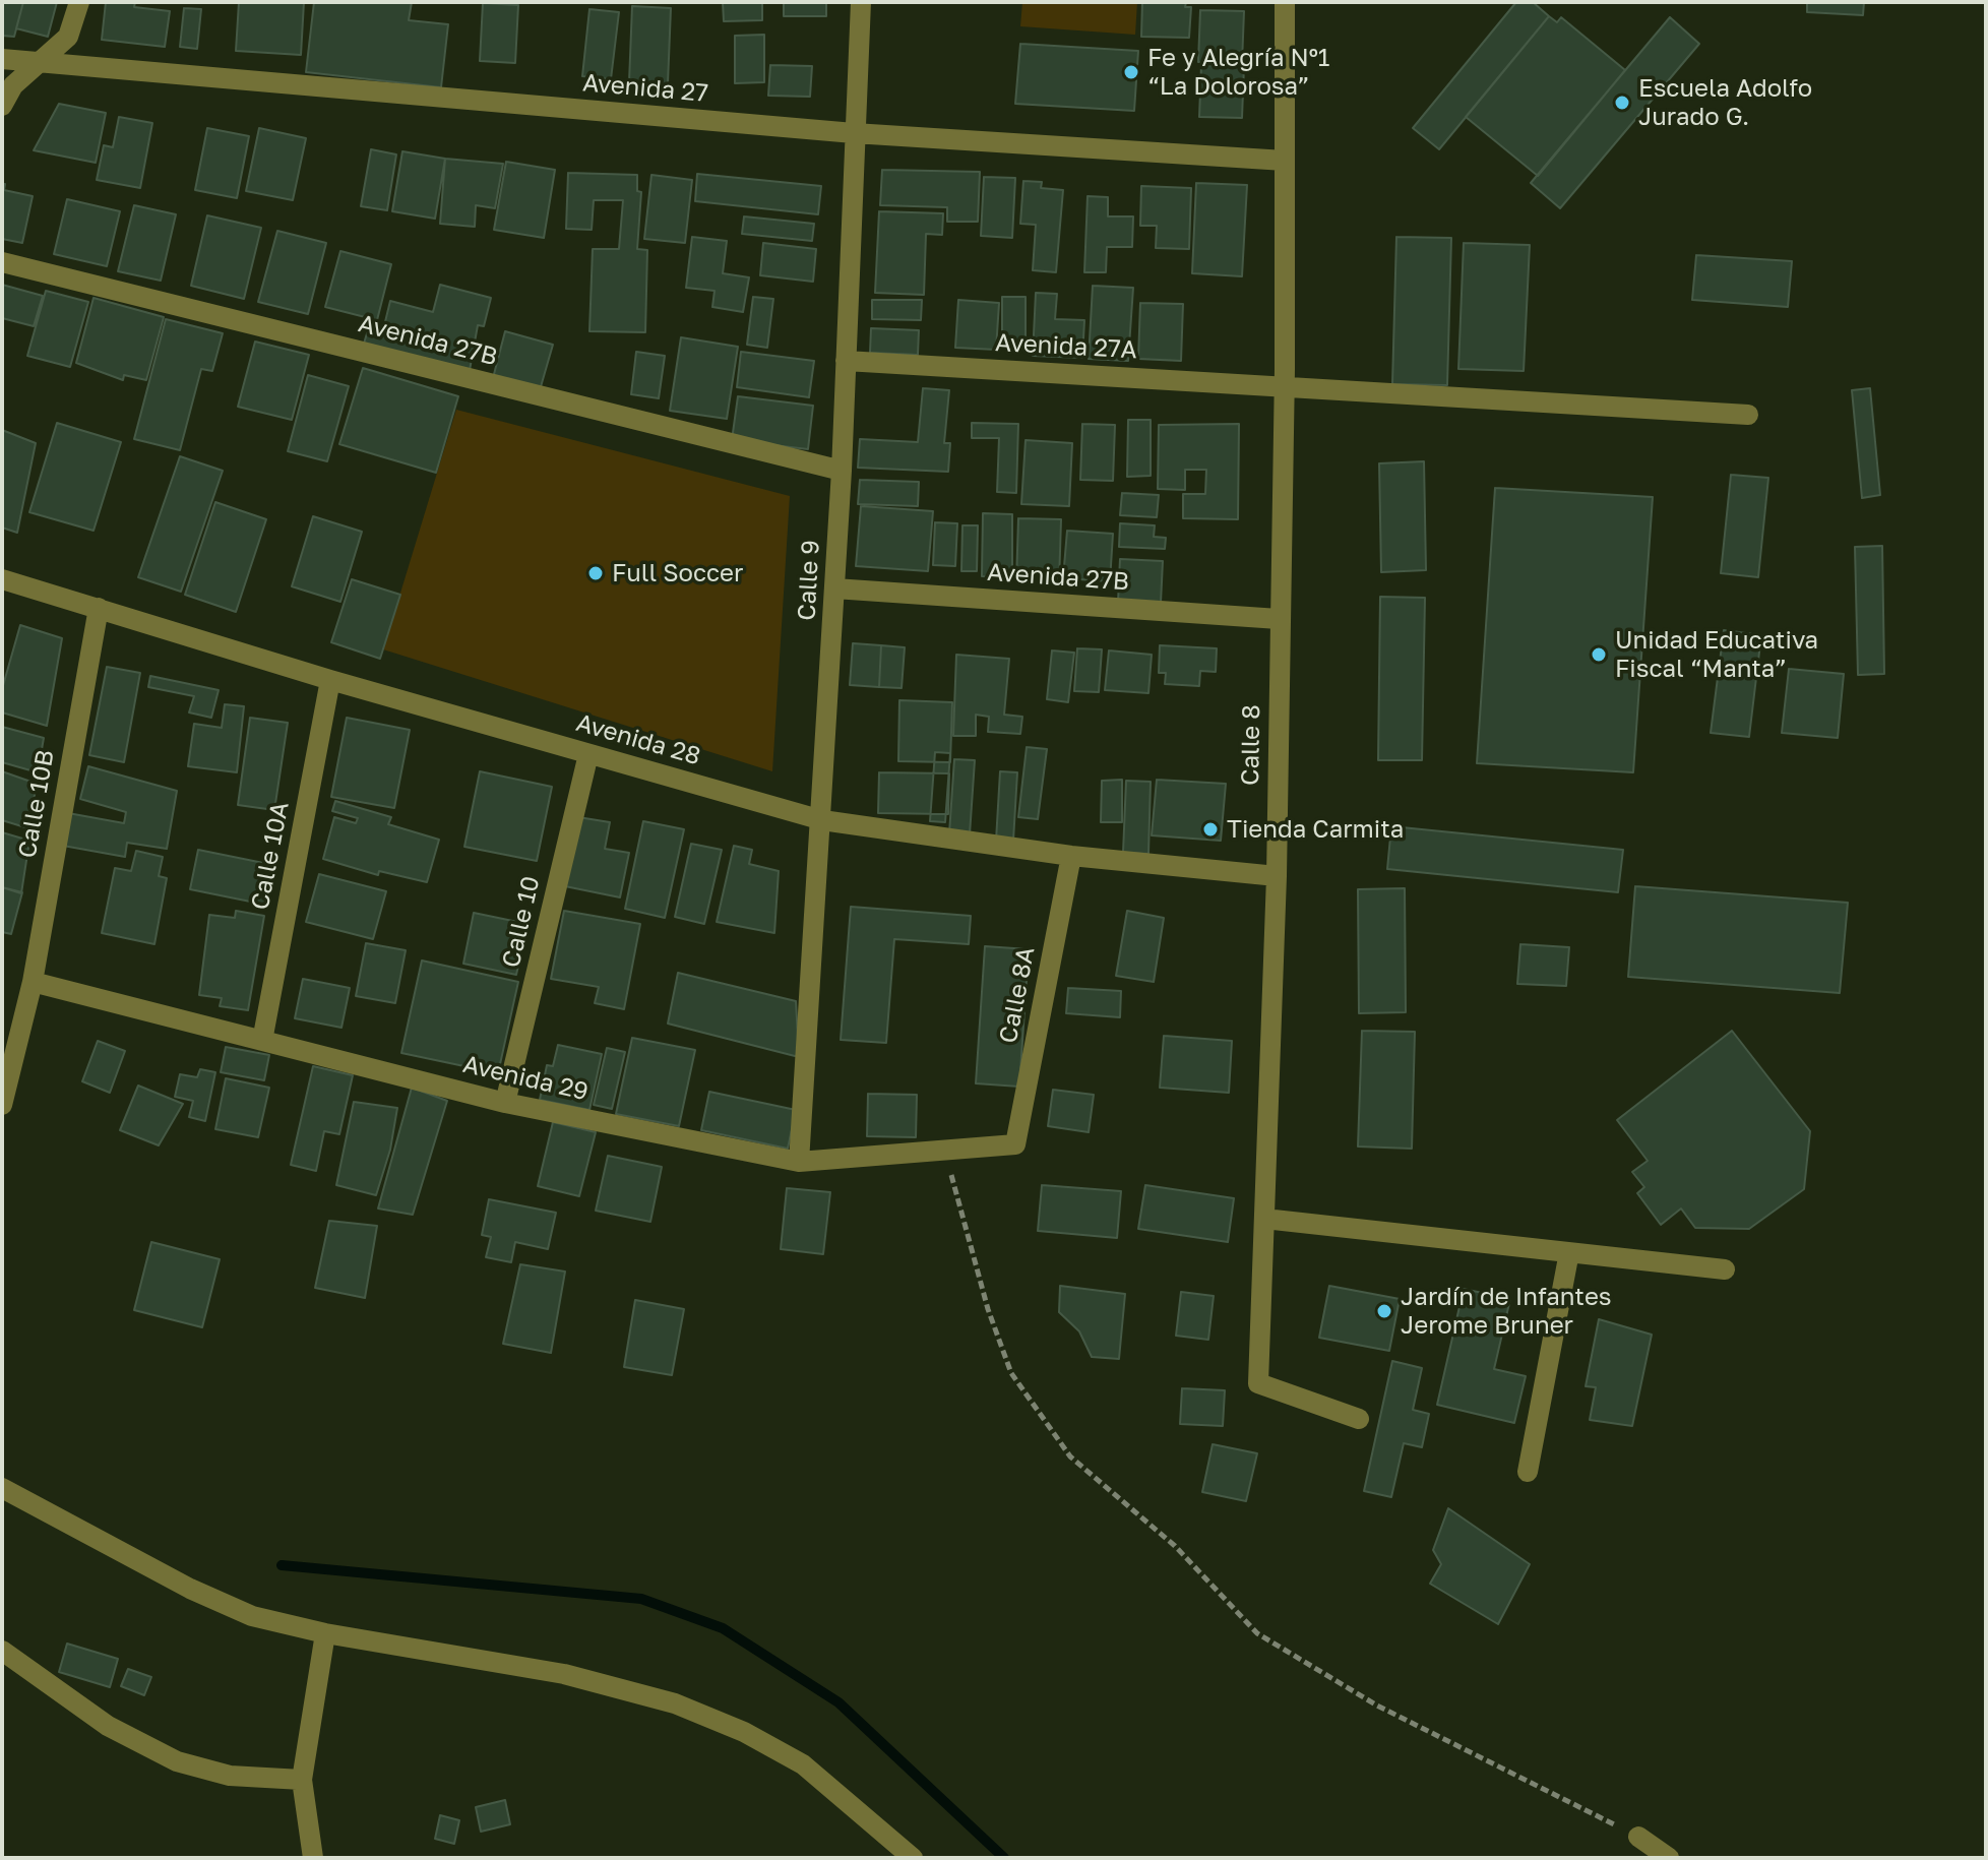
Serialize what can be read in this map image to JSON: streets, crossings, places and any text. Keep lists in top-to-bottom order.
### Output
{
  "streets": {
    "street": [
      "Avenida 27",
      "Avenida 27B",
      "Avenida 27A",
      "Calle 9",
      "Avenida 28",
      "Calle 8",
      "Calle 10B",
      "Calle 10A",
      "Calle 10",
      "Calle 8A",
      "Avenida 29"
    ]
  },
  "crossings": [
    ["Avenida 27", "Calle 9"],
    ["Avenida 27", "Calle 8"],
    ["Avenida 27B", "Calle 9"],
    ["Avenida 27B", "Calle 8"],
    ["Avenida 27A", "Calle 9"],
    ["Avenida 27A", "Calle 8"],
    ["Calle 9", "Avenida 28"],
    ["Calle 9", "Avenida 29"],
    ["Avenida 28", "Calle 8"],
    ["Avenida 28", "Calle 10B"],
    ["Avenida 28", "Calle 10A"],
    ["Avenida 28", "Calle 10"],
    ["Avenida 28", "Calle 8A"],
    ["Calle 10B", "Avenida 29"],
    ["Calle 10A", "Avenida 29"],
    ["Calle 10", "Avenida 29"],
    ["Calle 8A", "Avenida 29"]
  ],
  "places": [
    "Fe y Alegría Nº1 “La Dolorosa”",
    "Escuela Adolfo Jurado G.",
    "Full Soccer",
    "Unidad Educativa Fiscal “Manta”",
    "Tienda Carmita",
    "Jardín de Infantes Jerome Bruner"
  ]
}
